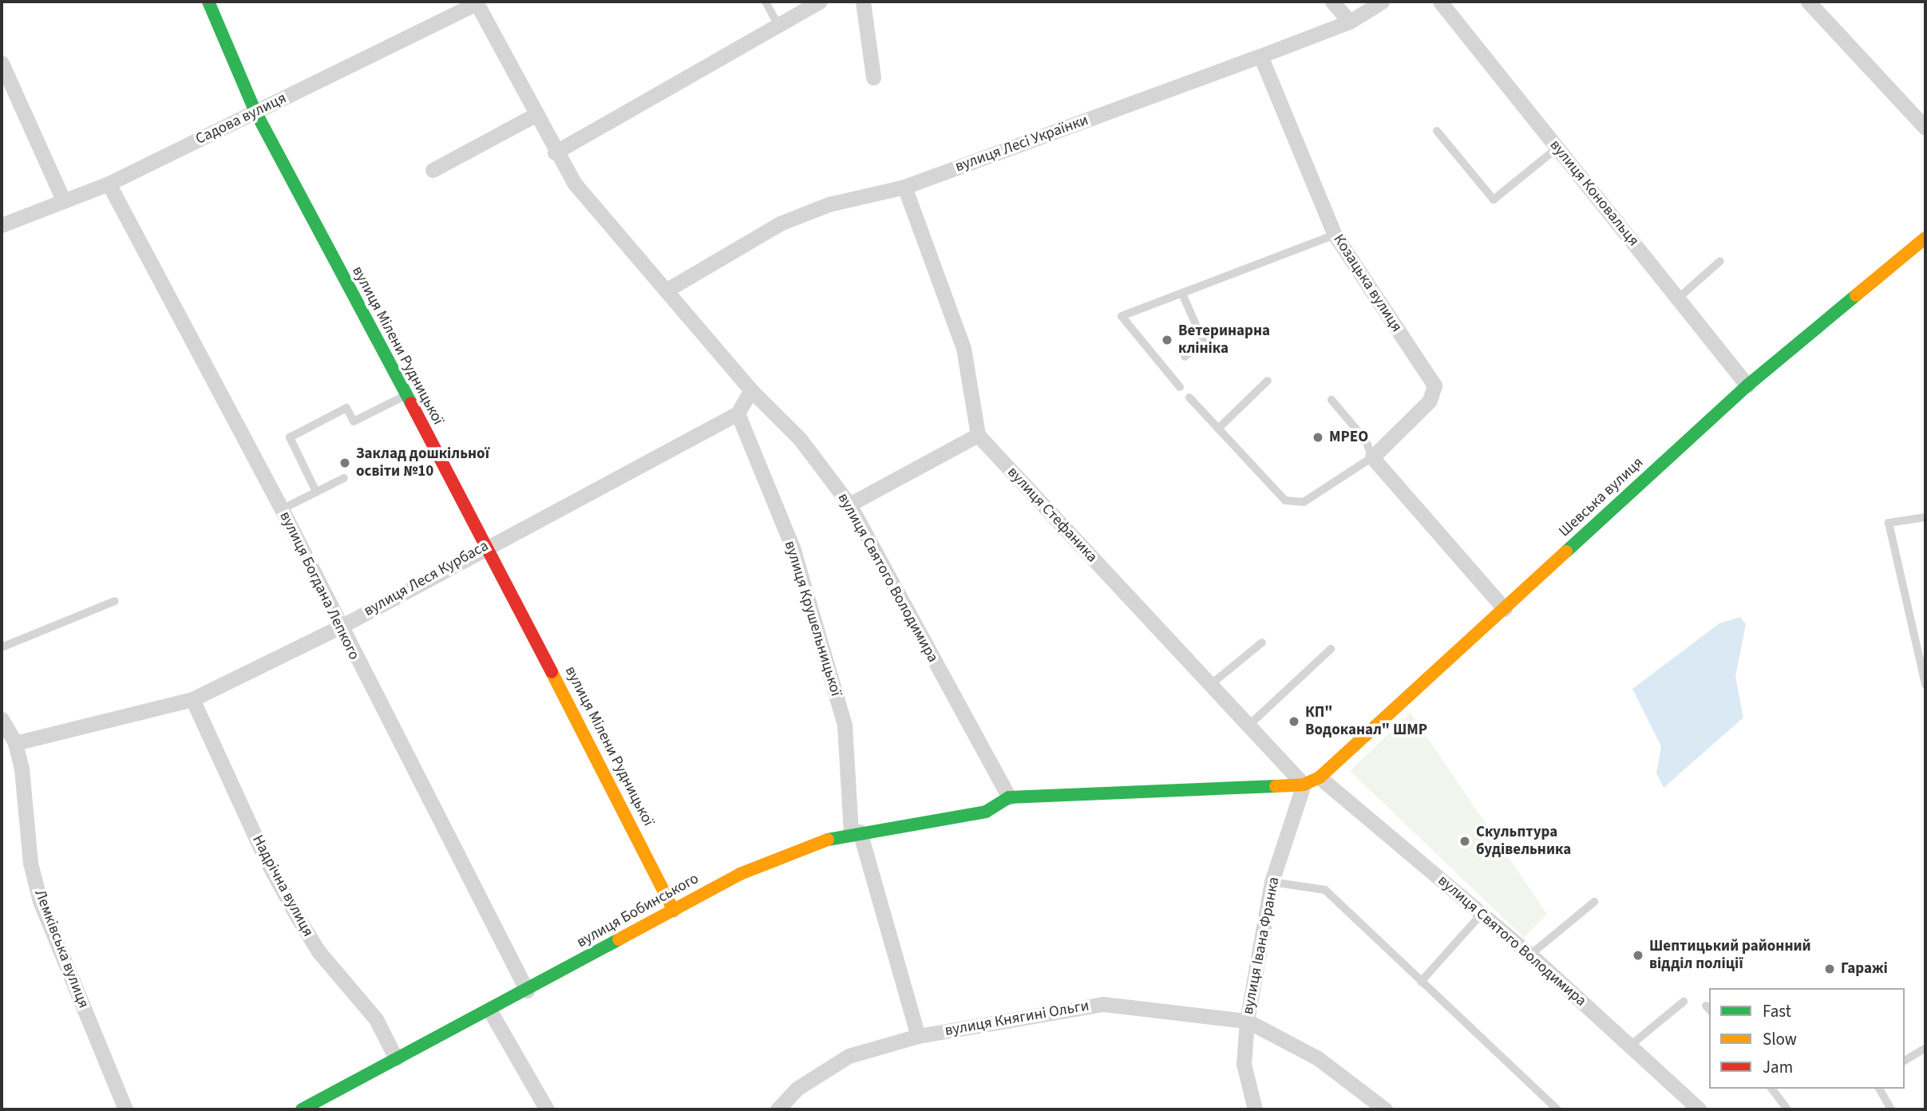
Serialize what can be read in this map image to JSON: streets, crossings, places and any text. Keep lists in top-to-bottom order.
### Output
{
  "streets": {
    "street": [
      "Садова вулиця",
      "вулиця Лесі Українки",
      "вулиця Коновальця",
      "Козацька вулиця",
      "вулиця Мілени Рудницької",
      "Шевська вулиця",
      "вулиця Стефаника",
      "вулиця Святого Володимира",
      "вулиця Леся Курбаса",
      "вулиця Богдана Лепкого",
      "вулиця Крушельницької",
      "Надрічна вулиця",
      "вулиця Бобинського",
      "вулиця Івана Франка",
      "Лемківська вулиця",
      "вулиця Княгині Ольги"
    ]
  },
  "crossings": [
    ["Садова вулиця", "вулиця Мілени Рудницької"],
    ["Садова вулиця", "вулиця Святого Володимира"],
    ["Садова вулиця", "вулиця Богдана Лепкого"],
    ["вулиця Лесі Українки", "Козацька вулиця"],
    ["вулиця Лесі Українки", "вулиця Святого Володимира"],
    ["вулиця Коновальця", "Шевська вулиця"],
    ["вулиця Мілени Рудницької", "вулиця Леся Курбаса"],
    ["вулиця Мілени Рудницької", "вулиця Бобинського"],
    ["Шевська вулиця", "вулиця Стефаника"],
    ["Шевська вулиця", "вулиця Святого Володимира"],
    ["Шевська вулиця", "вулиця Івана Франка"],
    ["вулиця Стефаника", "вулиця Івана Франка"],
    ["вулиця Святого Володимира", "вулиця Бобинського"],
    ["вулиця Леся Курбаса", "вулиця Богдана Лепкого"],
    ["вулиця Леся Курбаса", "вулиця Крушельницької"],
    ["вулиця Леся Курбаса", "Надрічна вулиця"],
    ["вулиця Леся Курбаса", "Лемківська вулиця"],
    ["вулиця Богдана Лепкого", "вулиця Бобинського"],
    ["вулиця Крушельницької", "вулиця Бобинського"],
    ["вулиця Крушельницької", "вулиця Княгині Ольги"],
    ["Надрічна вулиця", "вулиця Бобинського"],
    ["вулиця Івана Франка", "вулиця Княгині Ольги"]
  ],
  "places": [
    "Ветеринарна клініка",
    "МРЕО",
    "Заклад дошкільної освіти №10",
    "КП\" Водоканал\" ШМР",
    "Скульптура будівельника",
    "Шептицький районний відділ поліції",
    "Гаражі"
  ],
  "legend": ["Fast", "Slow", "Jam"]
}
